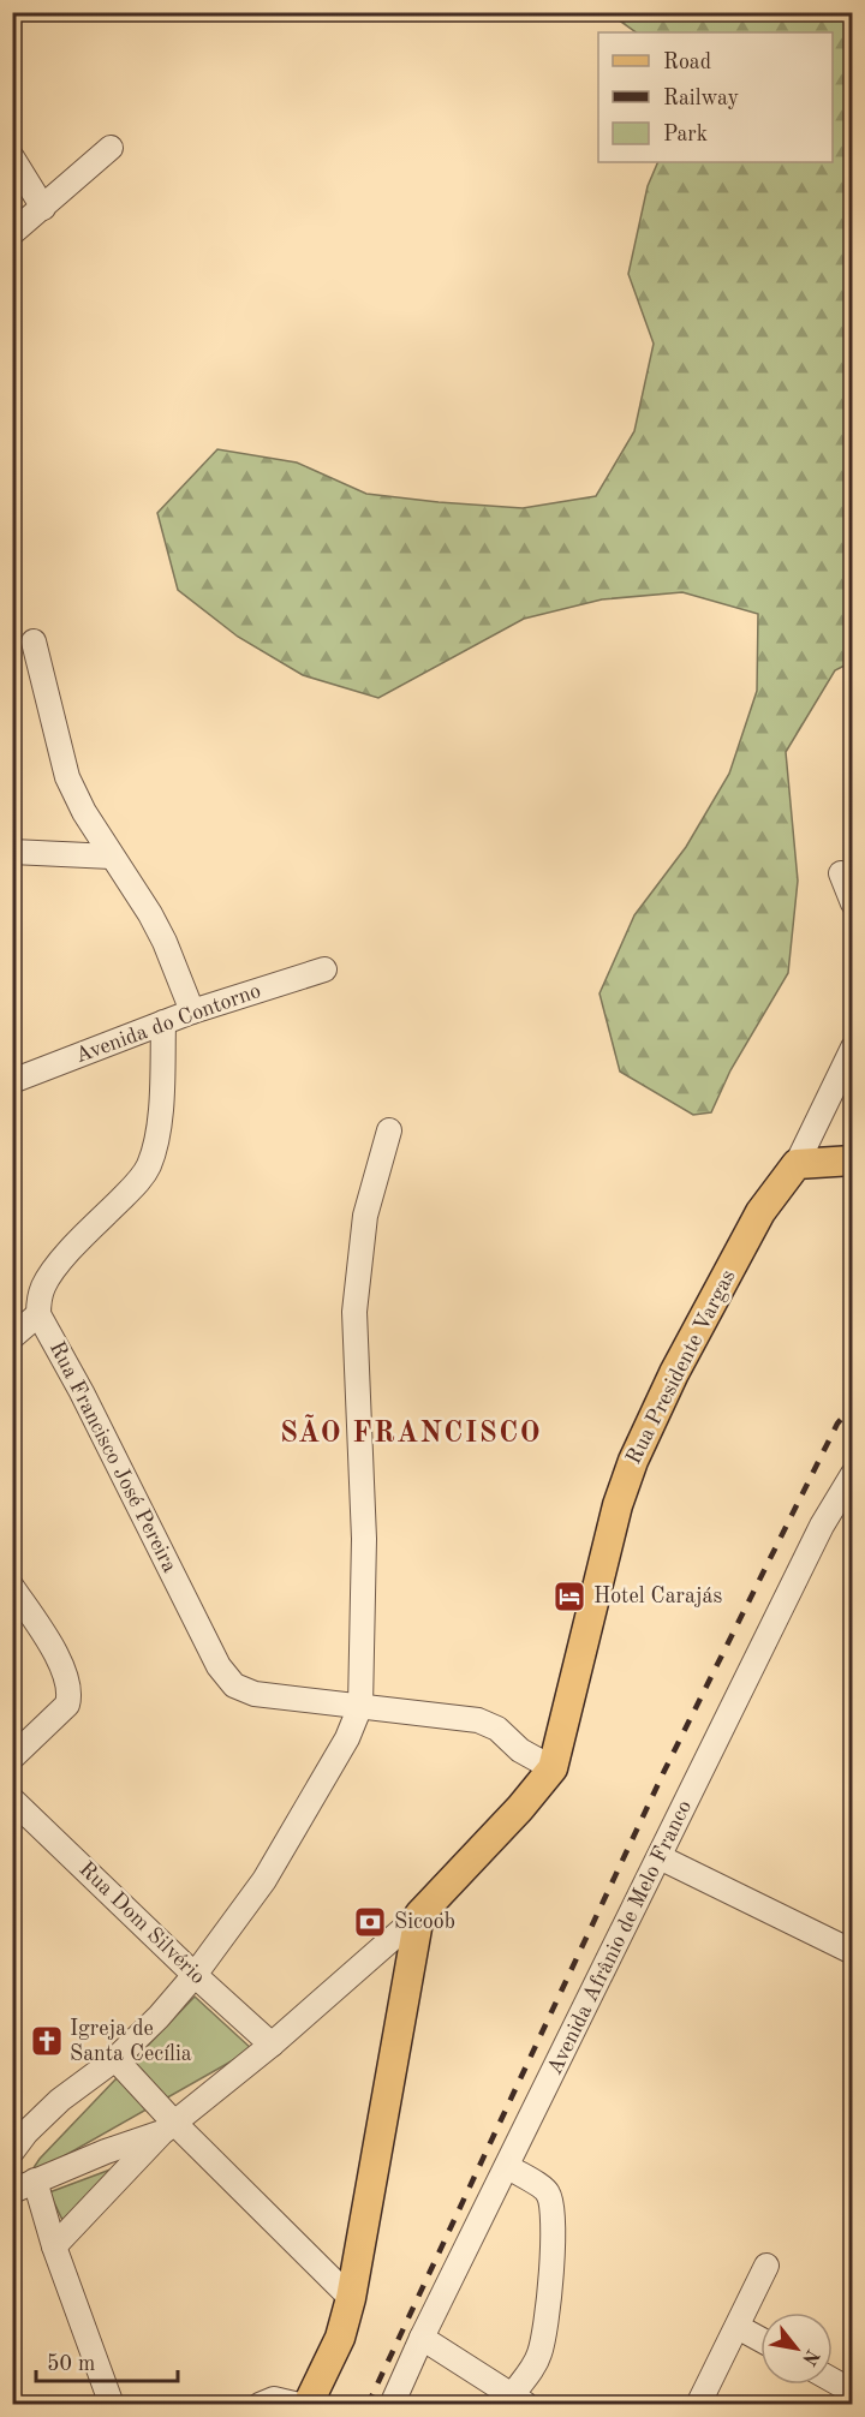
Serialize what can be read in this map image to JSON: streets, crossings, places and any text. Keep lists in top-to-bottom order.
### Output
{
  "streets": {
    "main road": ["Rua Presidente Vargas"],
    "street": [
      "Avenida do Contorno",
      "Rua Francisco José Pereira",
      "Rua Dom Silvério",
      "Avenida Afrânio de Melo Franco"
    ]
  },
  "districts": ["SÃO FRANCISCO"],
  "places": {
    "hotel": ["Hotel Carajás"],
    "bank": ["Sicoob"],
    "church": ["Igreja de Santa Cecília"]
  },
  "legend": ["Road", "Railway", "Park"],
  "scale_bar": "50 m",
  "north": "bottom right"
}
